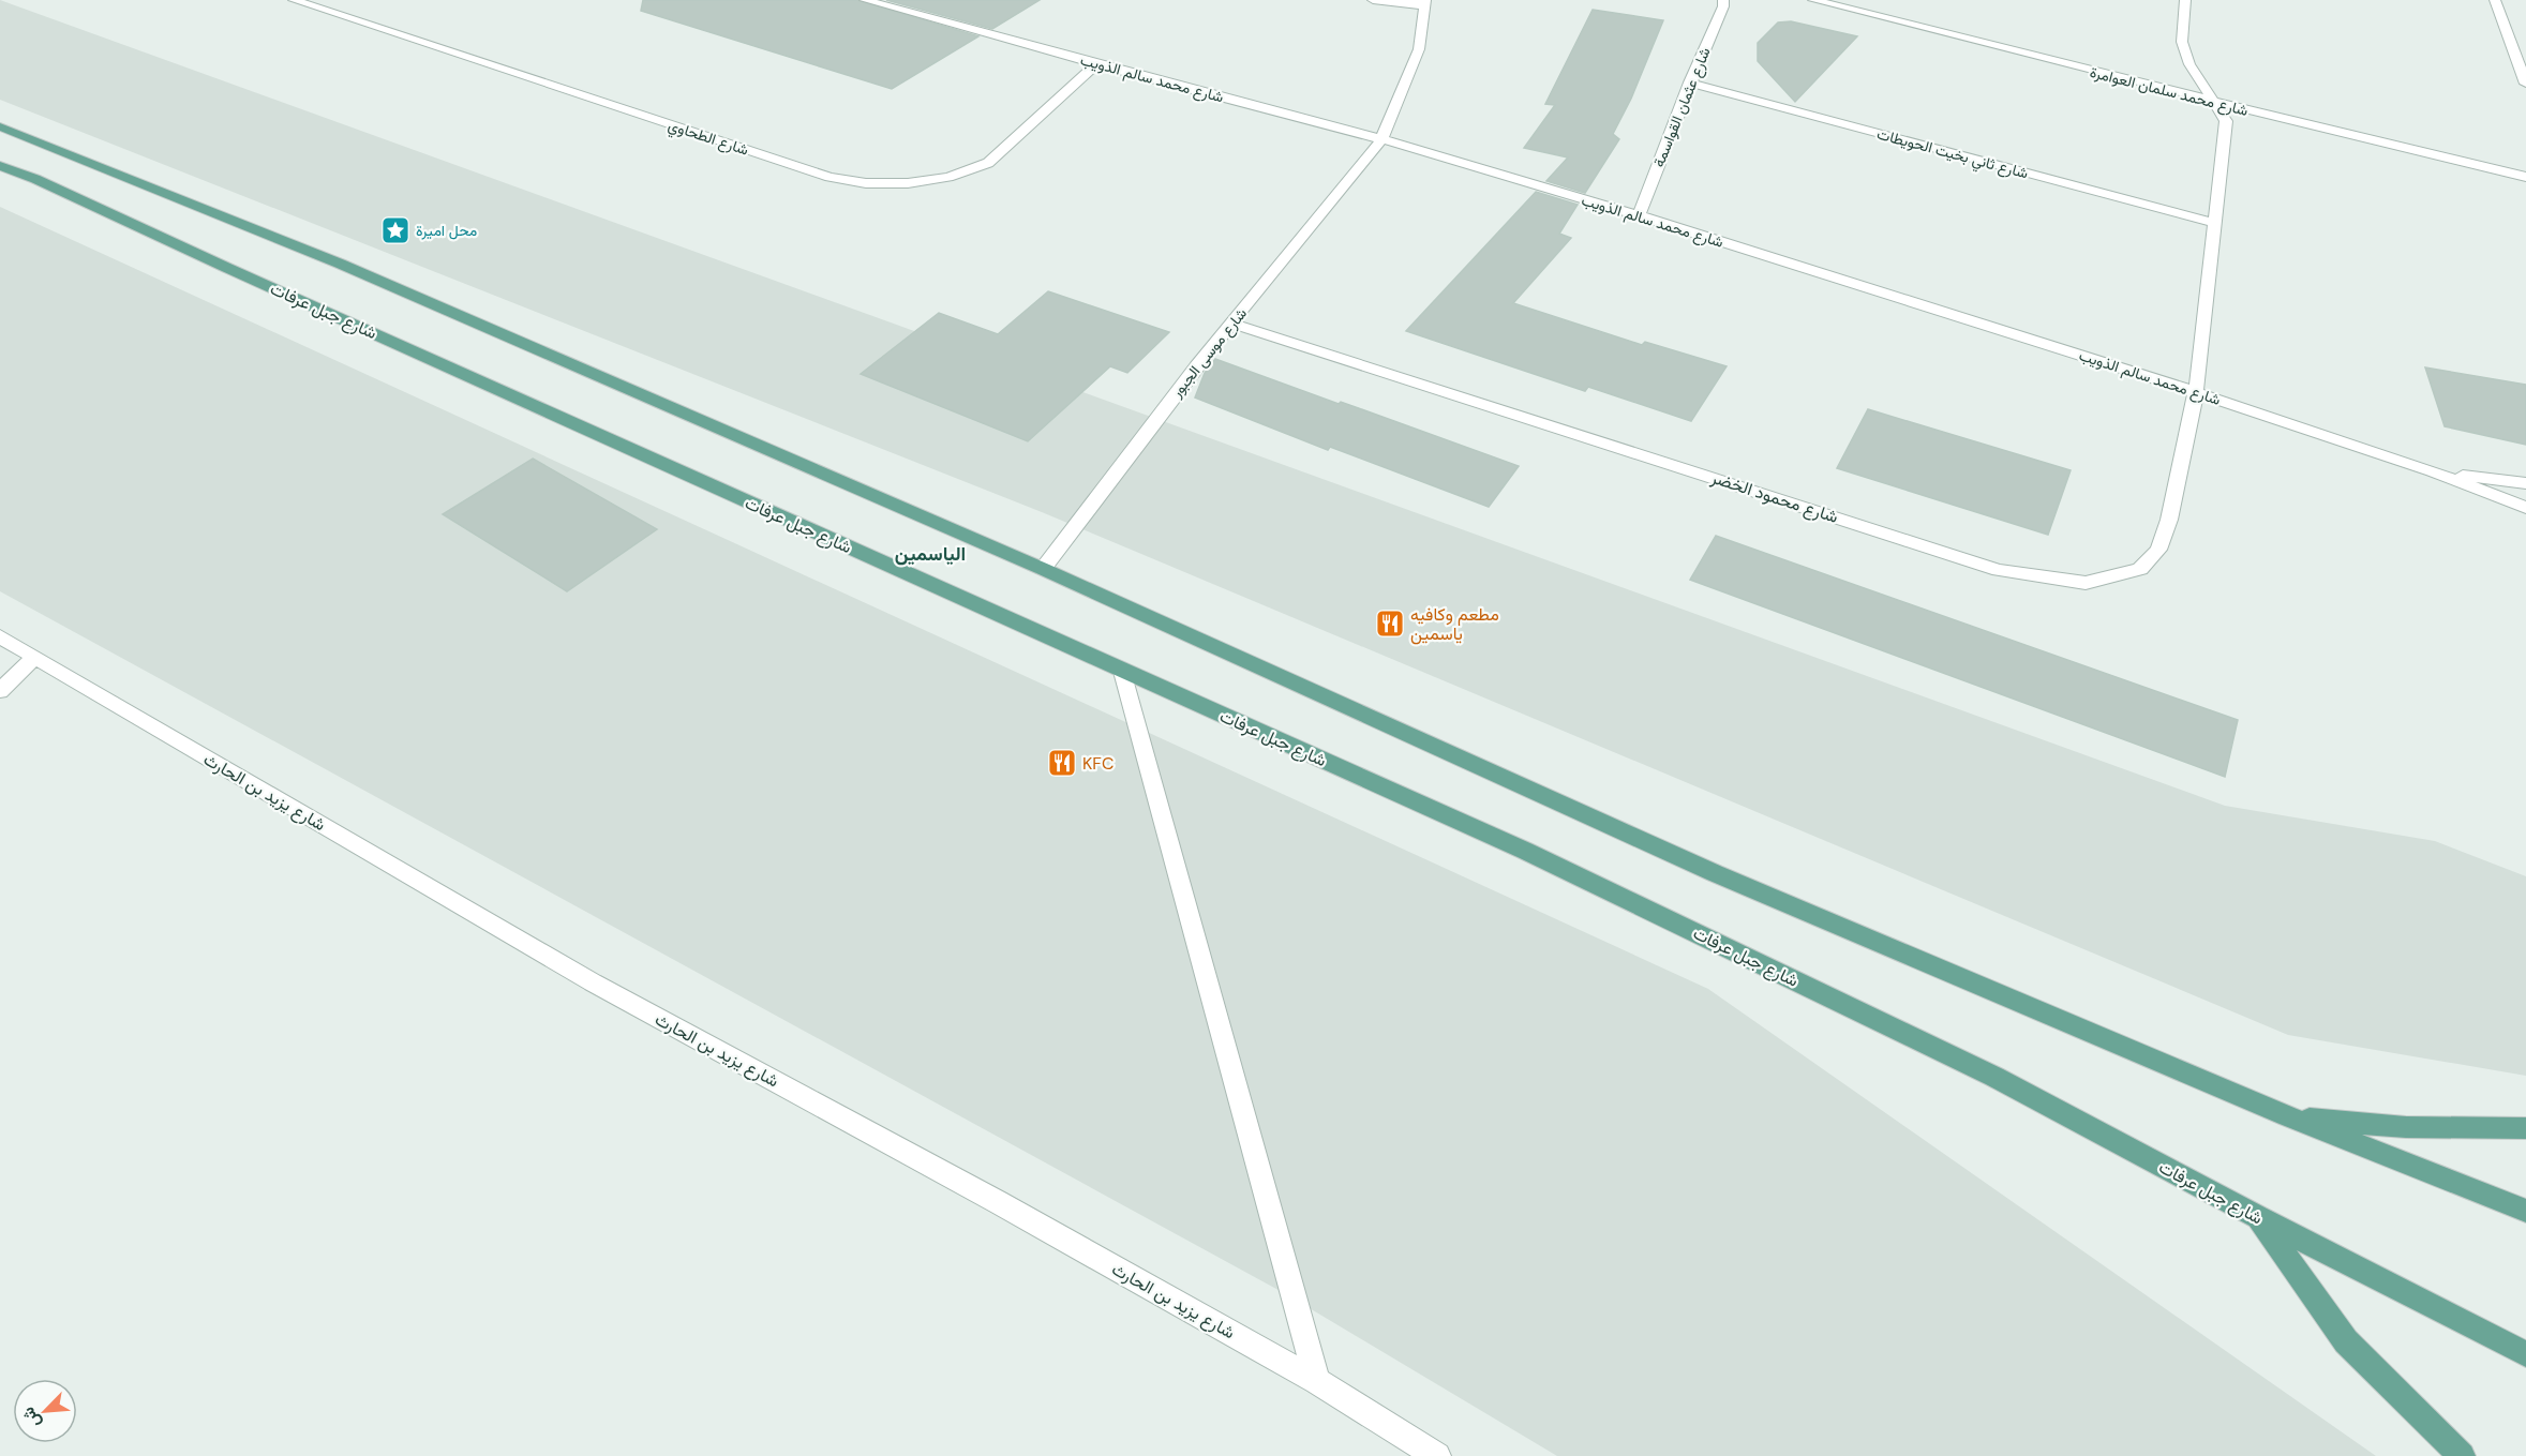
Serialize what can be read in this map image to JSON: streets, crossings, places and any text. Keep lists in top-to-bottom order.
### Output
{
  "streets": {
    "main road": ["شارع جبل عرفات"],
    "street": [
      "شارع محمد سالم الذويب",
      "شارع محمد سلمان العوامرة",
      "شارع عثمان القواسمة",
      "شارع الطحاوي",
      "شارع ثاني بخيت الحويطات",
      "شارع موسى الجبور",
      "شارع محمود الخضر",
      "شارع يزيد بن الحارث"
    ]
  },
  "crossings": [
    ["شارع محمد سالم الذويب", "شارع عثمان القواسمة"],
    ["شارع محمد سالم الذويب", "شارع الطحاوي"],
    ["شارع محمد سالم الذويب", "شارع موسى الجبور"],
    ["شارع محمد سالم الذويب", "شارع محمود الخضر"],
    ["شارع عثمان القواسمة", "شارع ثاني بخيت الحويطات"],
    ["شارع موسى الجبور", "شارع محمود الخضر"]
  ],
  "districts": ["الياسمين"],
  "places": {
    "place": ["محل اميرة"],
    "restaurant": ["مطعم وكافيه ياسمين", "KFC"]
  },
  "north": "bottom left"
}
